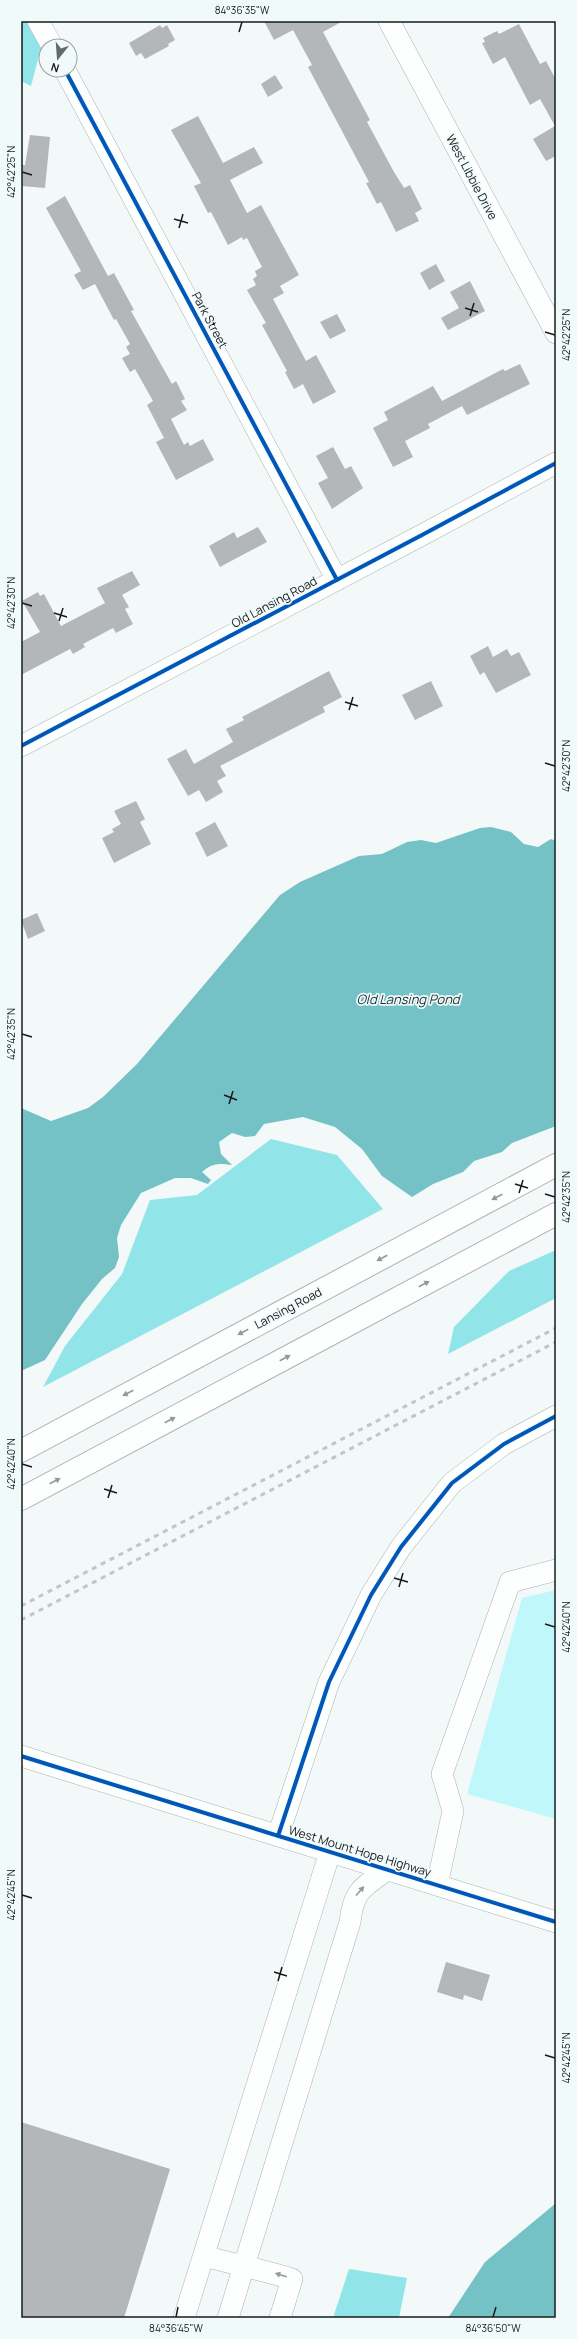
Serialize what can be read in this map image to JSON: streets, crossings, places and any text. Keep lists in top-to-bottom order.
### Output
{
  "streets": {
    "main road": ["Lansing Road"],
    "street": [
      "West Libbie Drive",
      "Park Street",
      "Old Lansing Road",
      "West Mount Hope Highway"
    ]
  },
  "crossings": [
    ["Park Street", "Old Lansing Road"]
  ],
  "water": ["Old Lansing Pond"],
  "north": "bottom",
  "coordinates": [
    "84°36'35\"W",
    "42°42'25\"N",
    "42°42'30\"N",
    "42°42'35\"N",
    "42°42'40\"N",
    "42°42'45\"N",
    "84°36'45\"W",
    "84°36'50\"W"
  ]
}
